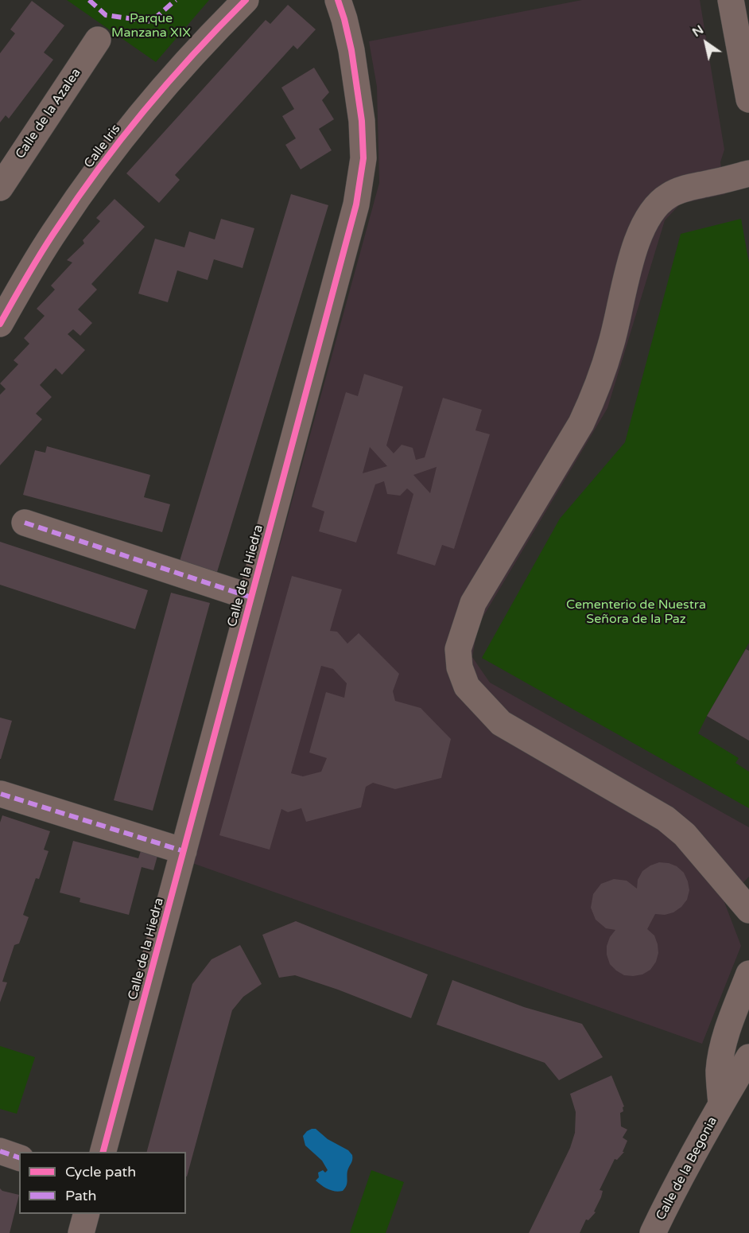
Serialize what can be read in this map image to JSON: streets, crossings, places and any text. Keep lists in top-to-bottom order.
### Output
{
  "streets": {
    "street": [
      "Calle de la Azalea",
      "Calle Iris",
      "Calle de la Hiedra",
      "Calle de la Begonia"
    ]
  },
  "parks": ["Parque Manzana XIX", "Cementerio de Nuestra Señora de la Paz"],
  "legend": ["Cycle path", "Path"],
  "north": "top left"
}
